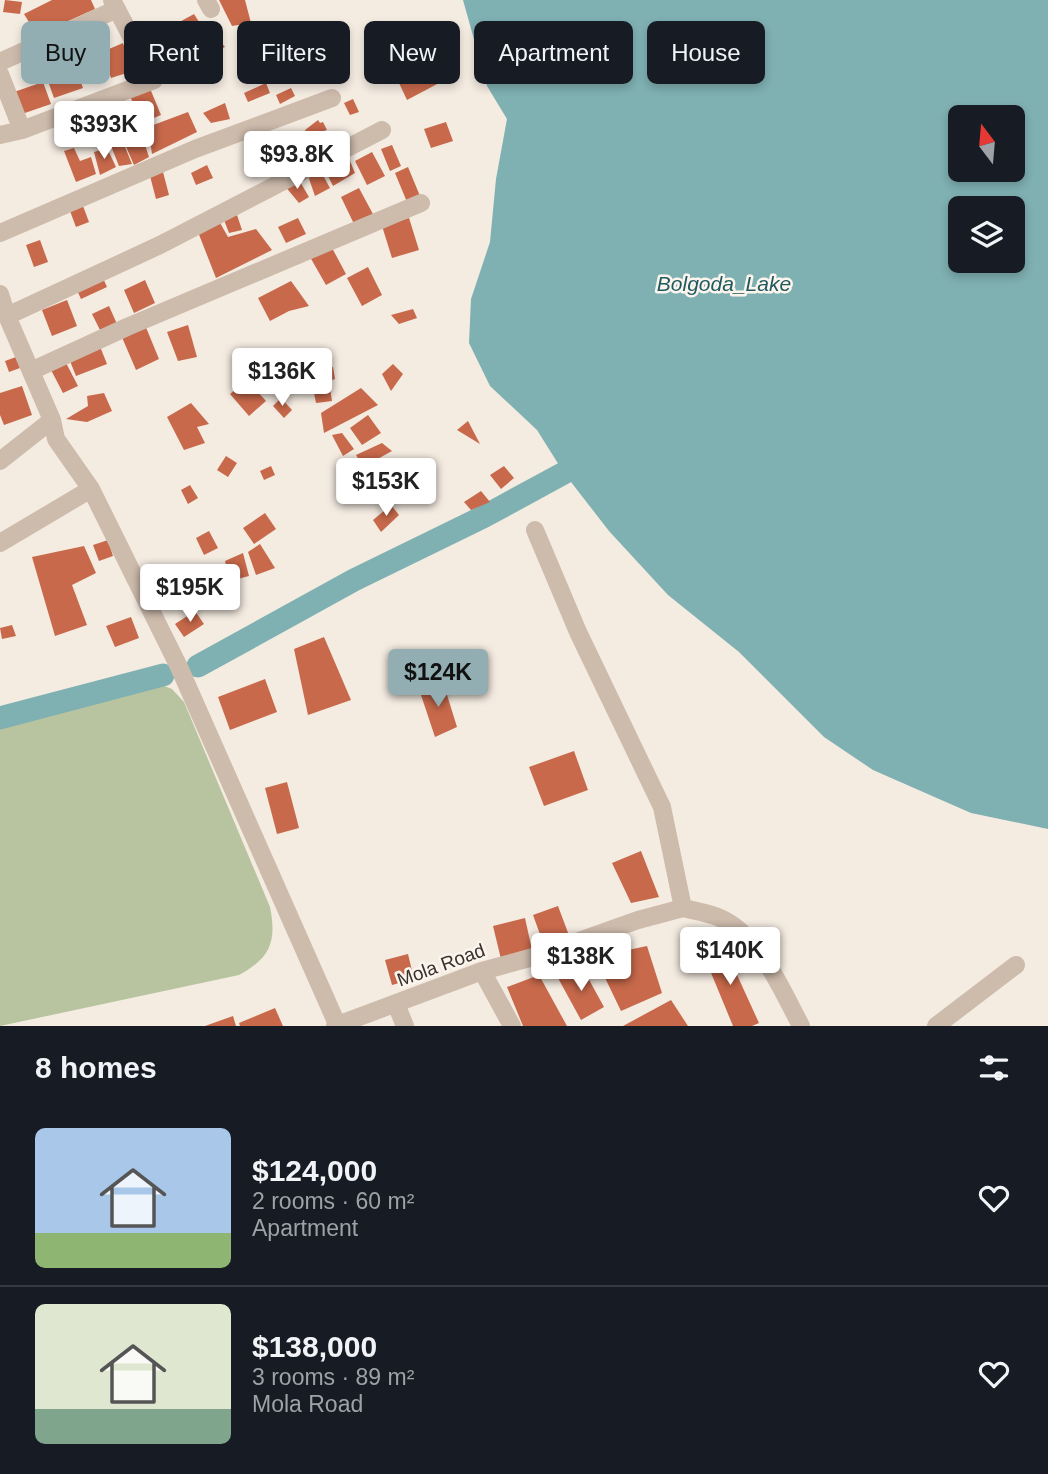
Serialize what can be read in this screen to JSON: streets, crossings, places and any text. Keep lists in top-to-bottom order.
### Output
{
  "streets": {
    "street": ["Mola Road"]
  },
  "water": ["Bolgoda_Lake"],
  "north": "top",
  "page": {
    "chip": [
      "Buy",
      "Rent",
      "Filters",
      "New",
      "Apartment",
      "House"
    ],
    "price": [
      "$393K",
      "$93.8K",
      "$136K",
      "$153K",
      "$195K",
      "$124K",
      "$140K",
      "$138K"
    ],
    "heading": "8 homes",
    "list": [
      {
        "name": "$124,000",
        "note": "2 rooms · 60 m² · Apartment"
      },
      {
        "name": "$138,000",
        "note": "3 rooms · 89 m² · Mola Road"
      }
    ]
  }
}
